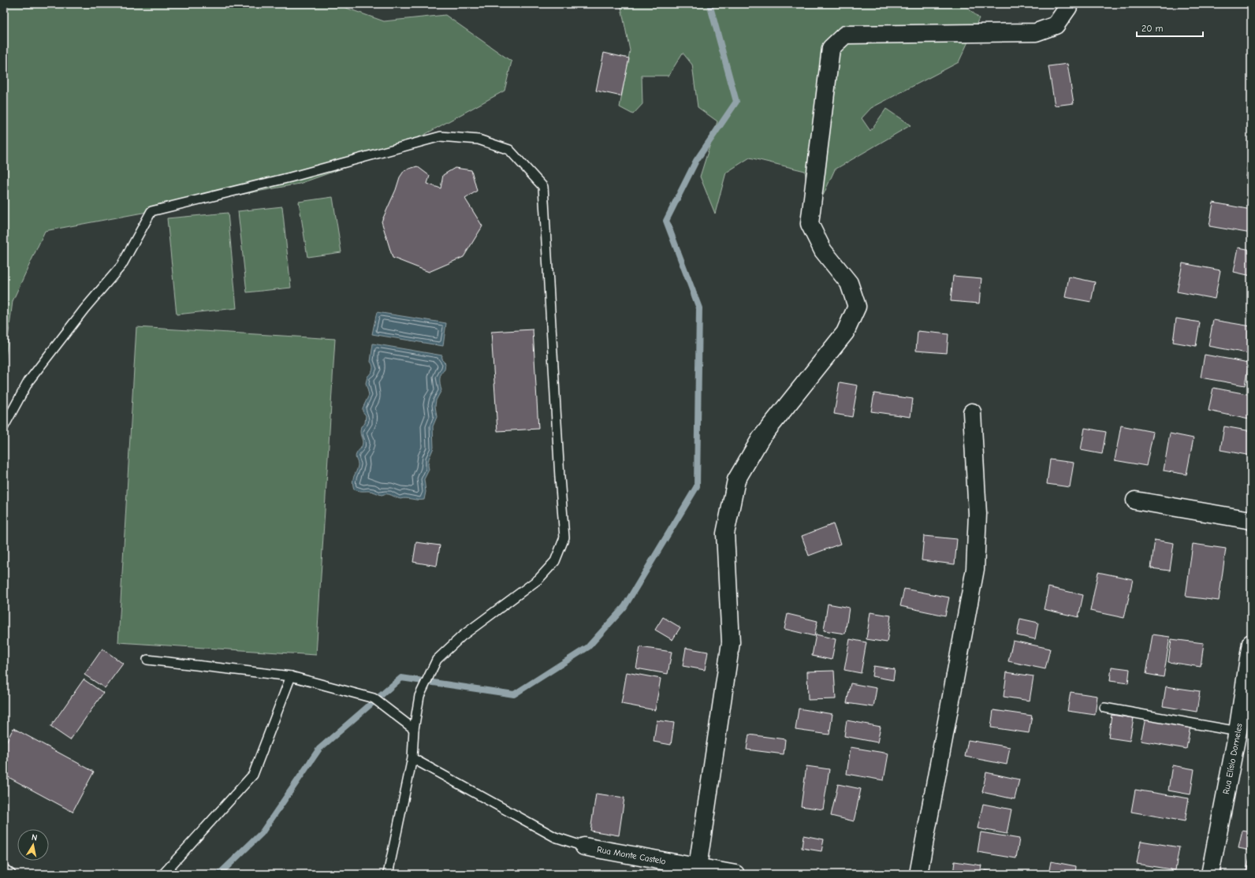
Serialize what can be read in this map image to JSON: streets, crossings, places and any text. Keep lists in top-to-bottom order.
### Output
{
  "streets": {
    "street": ["Rua Elísio Dorneles", "Rua Monte Castelo"]
  },
  "scale_bar": "20 m",
  "north": "top"
}
